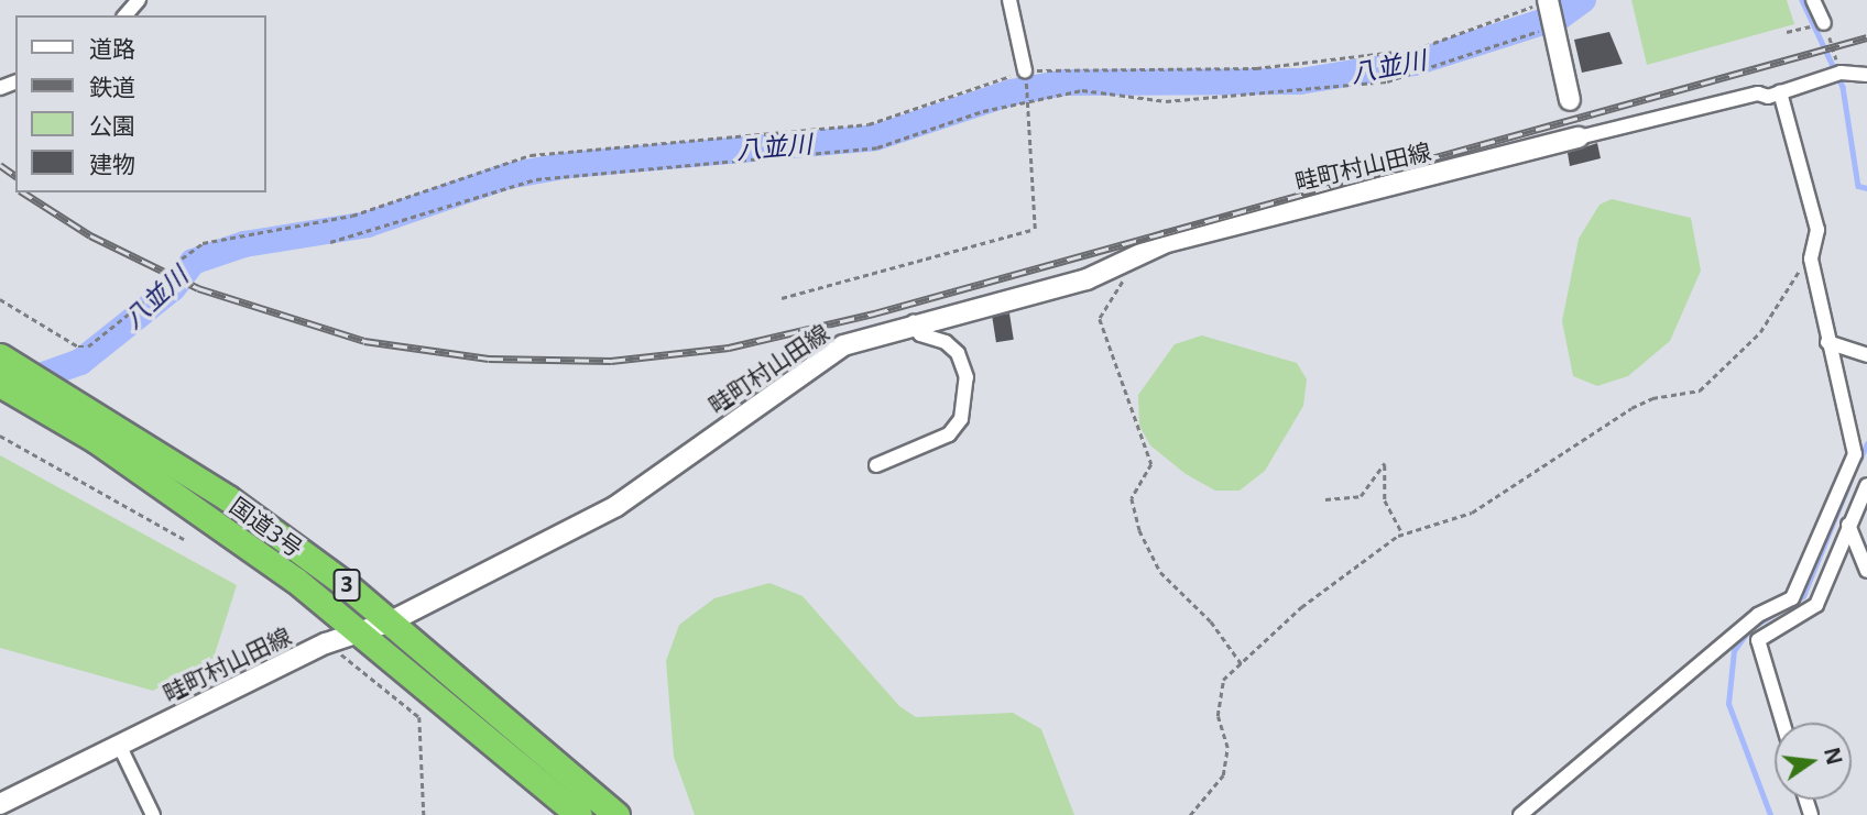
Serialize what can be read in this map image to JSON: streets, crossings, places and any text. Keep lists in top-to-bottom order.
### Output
{
  "streets": {
    "highway": ["国道3号", "3"],
    "main road": ["畦町村山田線"]
  },
  "crossings": [
    ["畦町村山田線", "国道3号"]
  ],
  "water": ["八並川"],
  "legend": [
    "道路",
    "鉄道",
    "公園",
    "建物"
  ],
  "north": "right"
}
